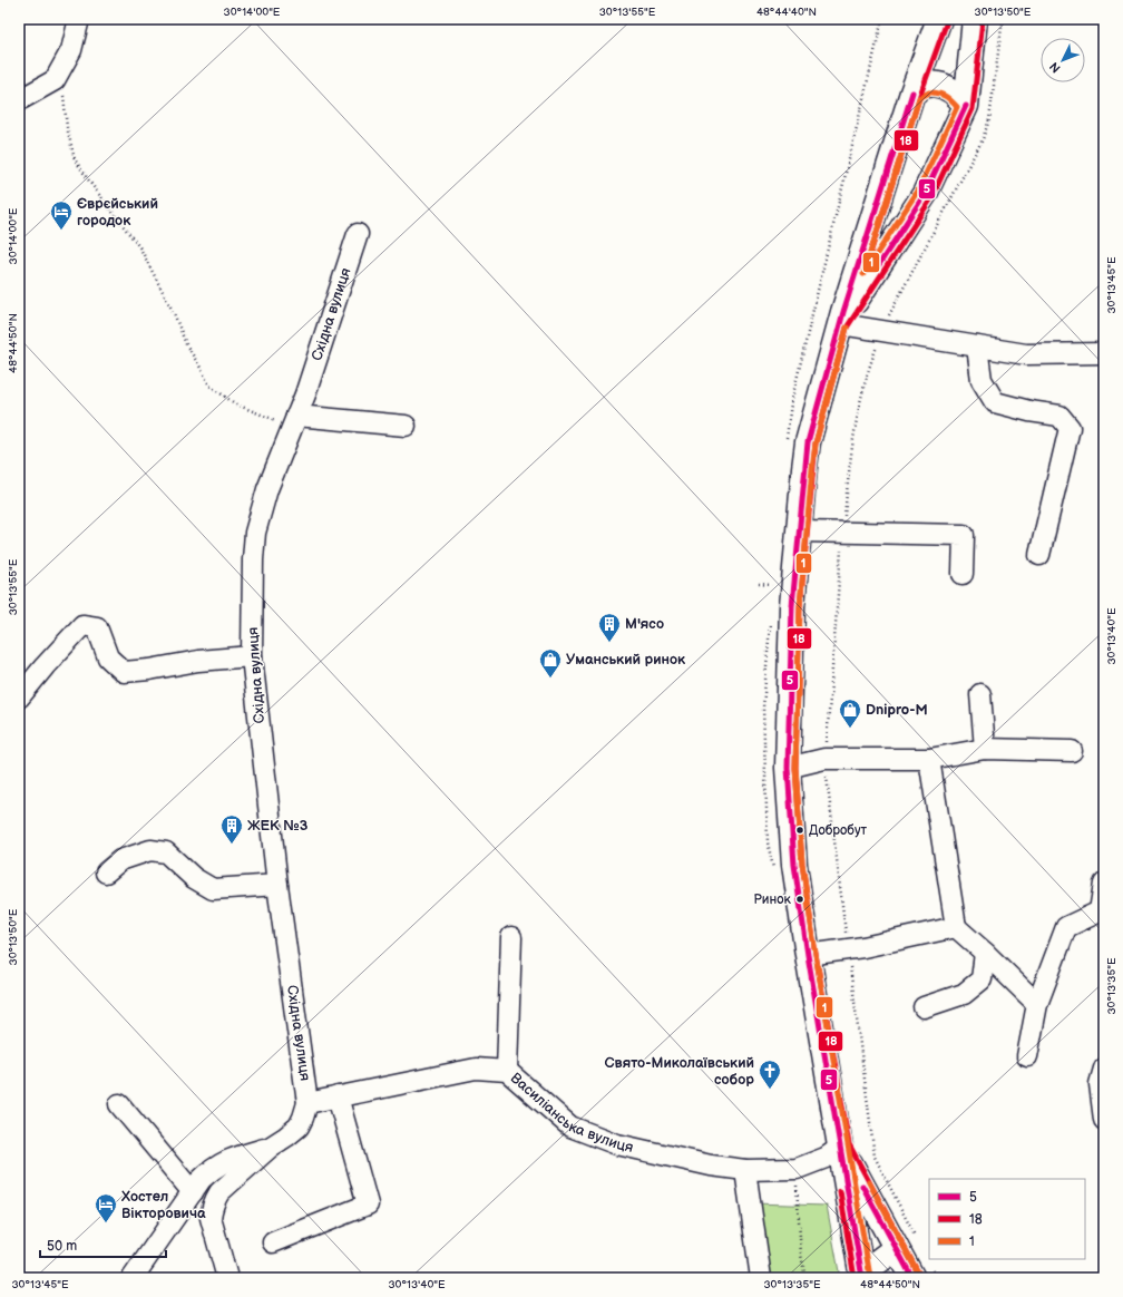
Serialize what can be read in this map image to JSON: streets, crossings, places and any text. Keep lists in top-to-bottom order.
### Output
{
  "streets": {
    "street": ["Східна вулиця", "Василіанська вулиця"]
  },
  "crossings": [
    ["Східна вулиця", "Василіанська вулиця"]
  ],
  "places": {
    "hotel": ["Єврєйський городок", "Хостел Вікторовича"],
    "building": ["М'ясо", "ЖЕК №3"],
    "shop": ["Уманський ринок", "Dnipro-M"],
    "other": ["Добробут", "Ринок"],
    "church": ["Свято-Миколаївський собор"]
  },
  "lines": ["transit line 18", "transit line 5", "transit line 1"],
  "legend": ["5", "18", "1"],
  "scale_bar": "50 m",
  "north": "bottom left",
  "coordinates": [
    "30°14'00\"E",
    "30°13'55\"E",
    "48°44'40\"N",
    "30°13'50\"E",
    "30°13'45\"E",
    "48°44'50\"N",
    "30°13'40\"E",
    "30°13'35\"E"
  ]
}
